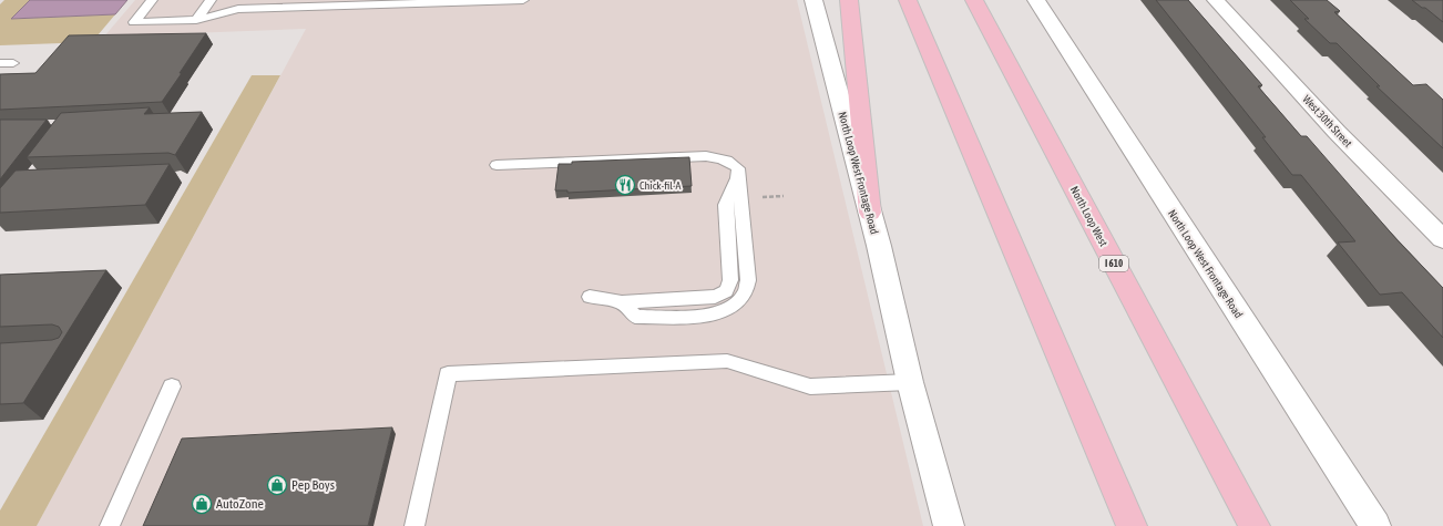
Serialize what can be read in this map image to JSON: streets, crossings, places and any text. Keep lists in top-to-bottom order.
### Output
{
  "streets": {
    "highway": ["North Loop West", "I 610"],
    "main road": ["West 30th Street", "North Loop West Frontage Road"]
  },
  "places": {
    "restaurant": ["Chick-fil-A"],
    "shop": ["Pep Boys", "AutoZone"]
  }
}
